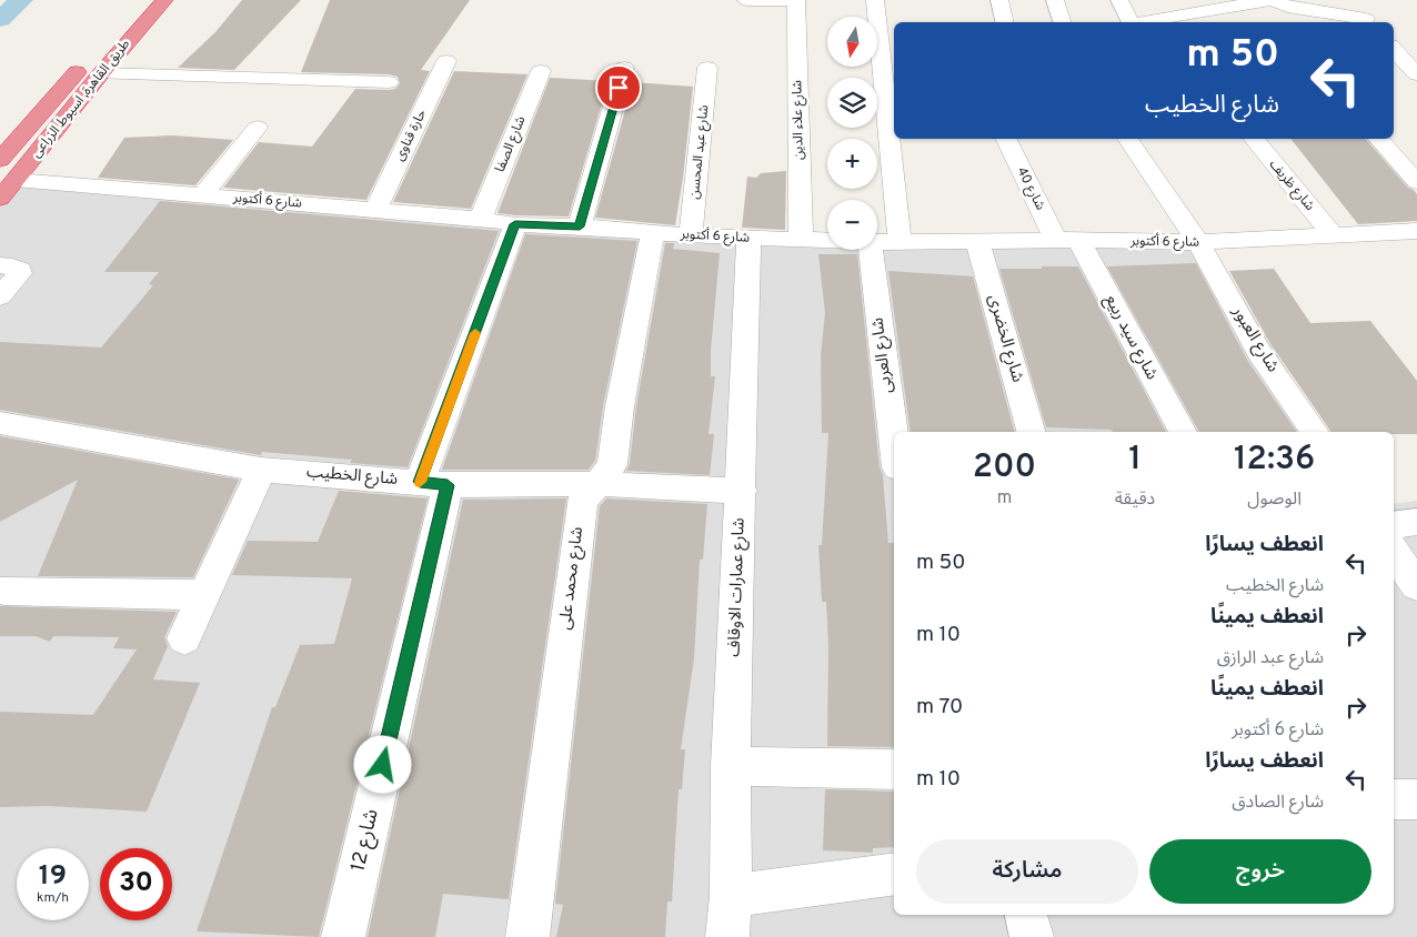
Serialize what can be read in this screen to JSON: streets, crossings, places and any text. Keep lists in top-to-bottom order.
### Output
{
  "streets": {
    "highway": ["طريق القاهرة, اسيوط الزراعى"],
    "street": [
      "شارع علاء الدين",
      "حارة قناوى",
      "شارع الصفا",
      "شارع عبد المحسن",
      "شارع ظريف",
      "شارع 40",
      "شارع 6 أكتوبر",
      "شارع سيد ربيع",
      "شارع الخضرى",
      "شارع العبور",
      "شارع العربى",
      "شارع الخطيب",
      "شارع محمد على",
      "شارع عمارات الاوقاف",
      "شارع 12"
    ]
  },
  "crossings": [
    ["طريق القاهرة, اسيوط الزراعى", "شارع 6 أكتوبر"],
    ["شارع علاء الدين", "شارع 6 أكتوبر"],
    ["حارة قناوى", "شارع 6 أكتوبر"],
    ["شارع الصفا", "شارع 6 أكتوبر"],
    ["شارع عبد المحسن", "شارع 6 أكتوبر"],
    ["شارع ظريف", "شارع 6 أكتوبر"],
    ["شارع 40", "شارع 6 أكتوبر"],
    ["شارع 40", "شارع سيد ربيع"],
    ["شارع 6 أكتوبر", "شارع سيد ربيع"],
    ["شارع 6 أكتوبر", "شارع الخضرى"],
    ["شارع 6 أكتوبر", "شارع العبور"],
    ["شارع 6 أكتوبر", "شارع محمد على"],
    ["شارع 6 أكتوبر", "شارع عمارات الاوقاف"],
    ["شارع 6 أكتوبر", "شارع 12"],
    ["شارع الخطيب", "شارع محمد على"],
    ["شارع الخطيب", "شارع عمارات الاوقاف"],
    ["شارع الخطيب", "شارع 12"]
  ],
  "north": "bottom",
  "page": {
    "map_buttons": ["+", "−"],
    "turn": ["50 m", "شارع الخطيب"],
    "eta": [
      "12:36",
      "الوصول",
      "1",
      "دقيقة",
      "200",
      "m"
    ],
    "list": [
      {
        "name": "انعطف يسارًا",
        "note": "شارع الخطيب",
        "value": "50 m"
      },
      {
        "name": "انعطف يمينًا",
        "note": "شارع عبد الرازق",
        "value": "10 m"
      },
      {
        "name": "انعطف يمينًا",
        "note": "شارع 6 أكتوبر",
        "value": "70 m"
      },
      {
        "name": "انعطف يسارًا",
        "note": "شارع الصادق",
        "value": "10 m"
      }
    ],
    "buttons": ["خروج", "مشاركة"],
    "speed": "19 km/h",
    "limit": "30"
  }
}
